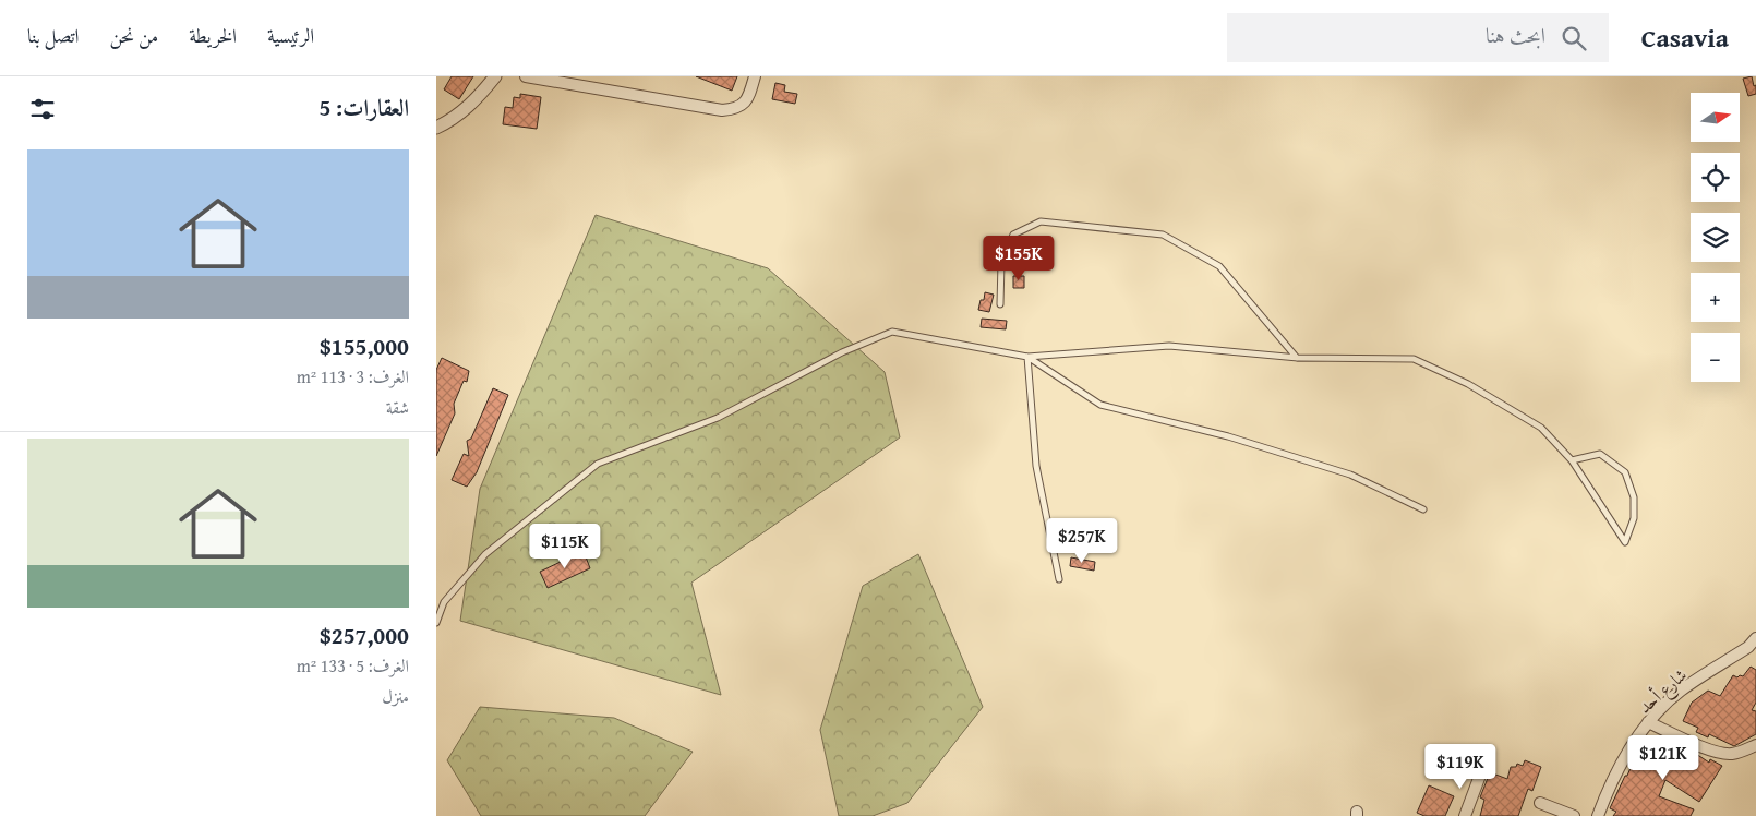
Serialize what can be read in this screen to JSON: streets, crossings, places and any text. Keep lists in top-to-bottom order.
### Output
{
  "streets": {
    "street": ["شارع أحد"]
  },
  "north": "right",
  "page": {
    "header": "Casavia",
    "search": "ابحث هنا",
    "nav": [
      "الرئيسية",
      "الخريطة",
      "من نحن",
      "اتصل بنا"
    ],
    "heading": "العقارات: 5",
    "map_buttons": ["+", "−"],
    "list": [
      {
        "name": "$155,000",
        "note": "الغرف: 3 · 113 m² · شقة"
      },
      {
        "name": "$257,000",
        "note": "الغرف: 5 · 133 m² · منزل"
      }
    ],
    "price": [
      "$155K",
      "$257K",
      "$115K",
      "$121K",
      "$119K"
    ]
  }
}
